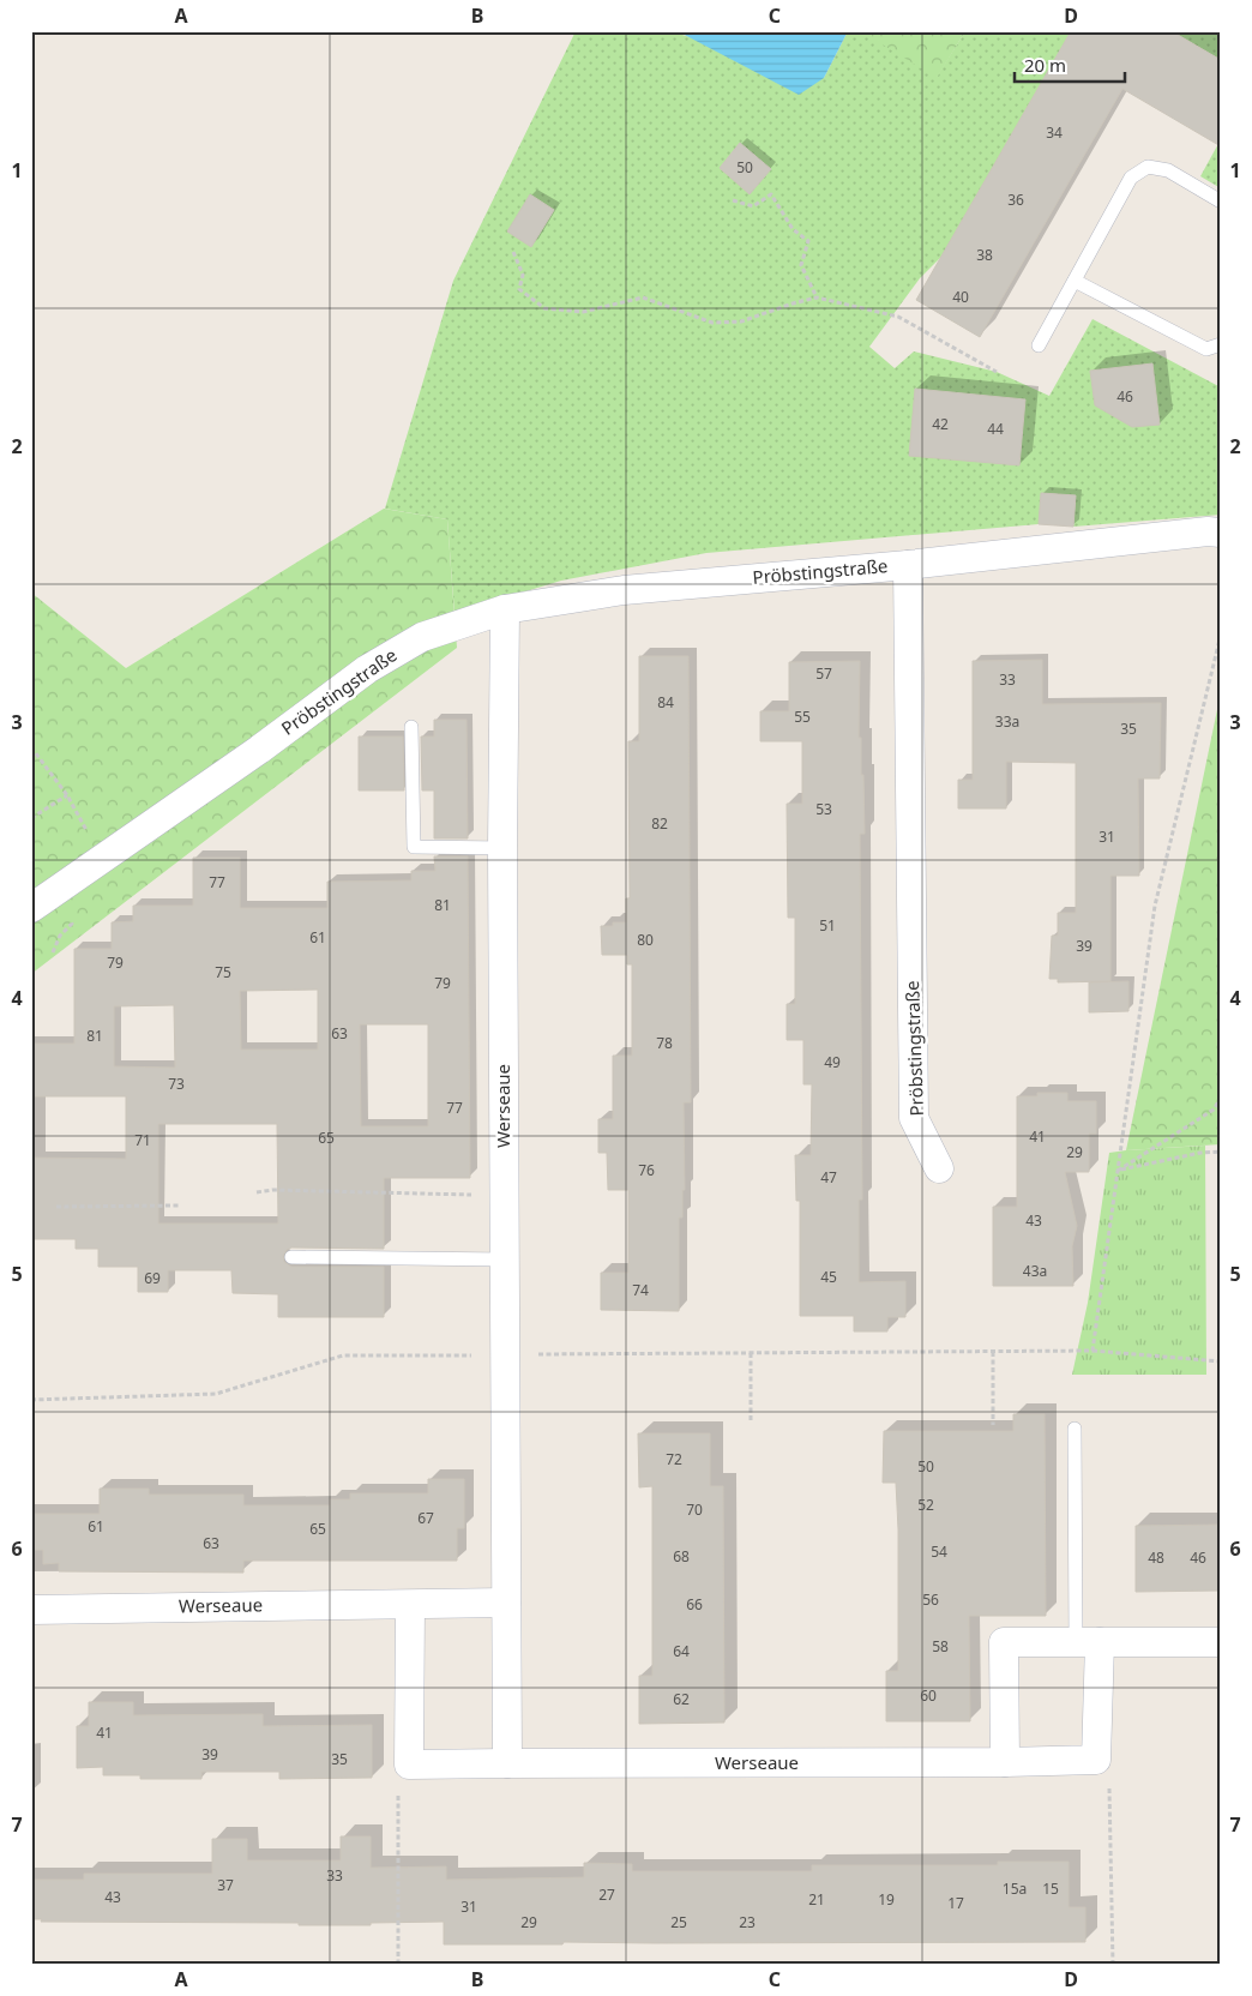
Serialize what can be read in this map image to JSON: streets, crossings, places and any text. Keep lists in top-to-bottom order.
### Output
{
  "streets": {
    "street": ["Pröbstingstraße", "Werseaue"]
  },
  "crossings": [
    ["Pröbstingstraße", "Werseaue"]
  ],
  "house_numbers": [
    "34",
    "50",
    "36",
    "38",
    "40",
    "46",
    "42",
    "44",
    "57",
    "33",
    "84",
    "55",
    "33a",
    "35",
    "53",
    "82",
    "31",
    "77",
    "81",
    "51",
    "61",
    "80",
    "39",
    "79",
    "75",
    "79",
    "63",
    "81",
    "78",
    "49",
    "73",
    "77",
    "41",
    "65",
    "71",
    "29",
    "76",
    "47",
    "43",
    "43a",
    "45",
    "69",
    "74",
    "72",
    "50",
    "52",
    "70",
    "67",
    "61",
    "65",
    "63",
    "54",
    "68",
    "48",
    "46",
    "56",
    "66",
    "58",
    "64",
    "60",
    "62",
    "41",
    "39",
    "35",
    "33",
    "37",
    "15a",
    "15",
    "27",
    "43",
    "21",
    "19",
    "17",
    "31",
    "29",
    "25",
    "23"
  ],
  "scale_bar": "20 m",
  "grid": {
    "columns": [
      "A",
      "B",
      "C",
      "D"
    ],
    "rows": [
      "1",
      "2",
      "3",
      "4",
      "5",
      "6",
      "7"
    ]
  }
}
